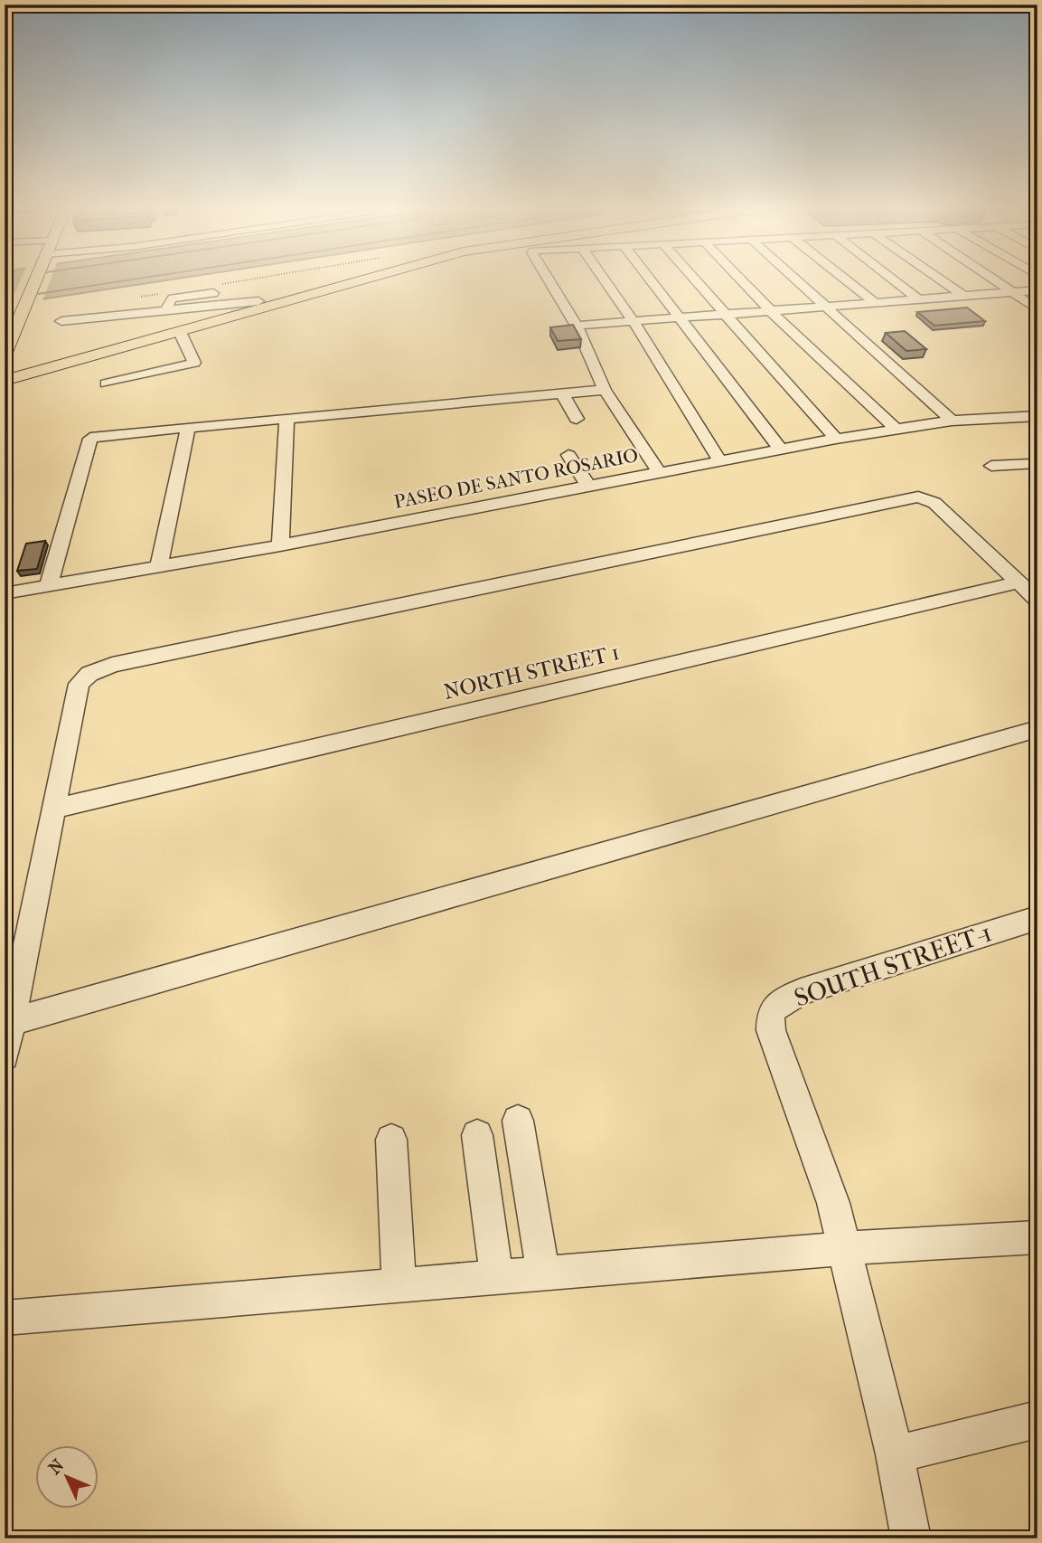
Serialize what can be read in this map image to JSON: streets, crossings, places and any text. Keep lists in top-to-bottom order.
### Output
{
  "streets": {
    "street": ["PASEO DE SANTO ROSARIO", "NORTH STREET 1", "SOUTH STREET-1"]
  },
  "north": "top left"
}
